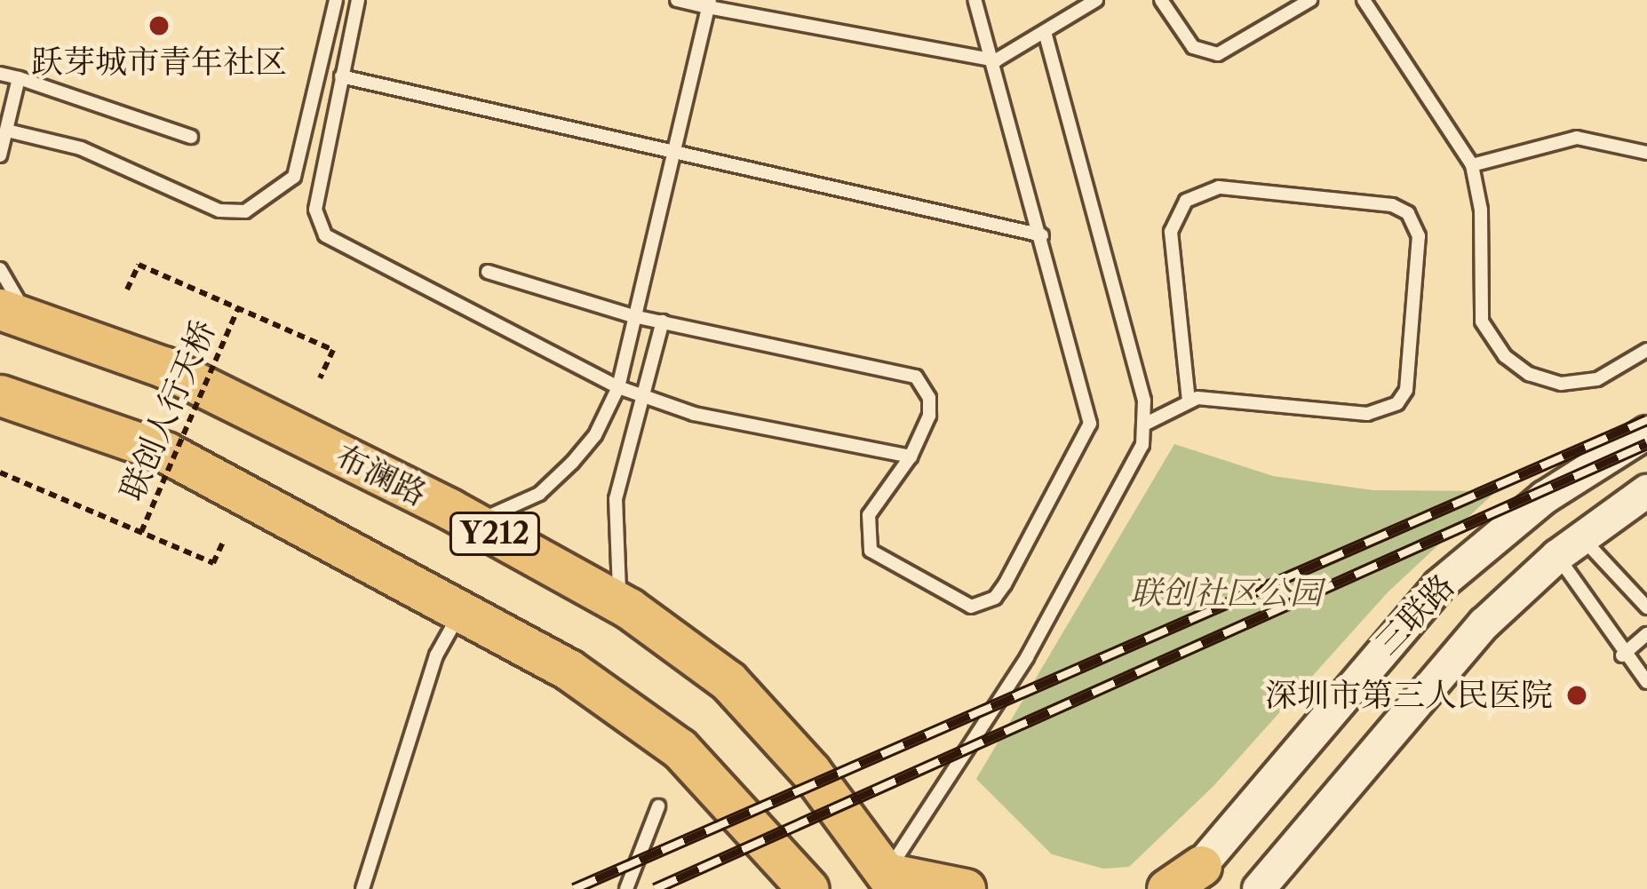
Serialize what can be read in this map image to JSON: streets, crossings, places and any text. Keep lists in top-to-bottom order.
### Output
{
  "streets": {
    "main road": ["布澜路", "Y212"],
    "street": ["三联路"],
    "path": ["联创人行天桥"]
  },
  "parks": ["联创社区公园"],
  "places": ["跃芽城市青年社区", "深圳市第三人民医院"]
}
